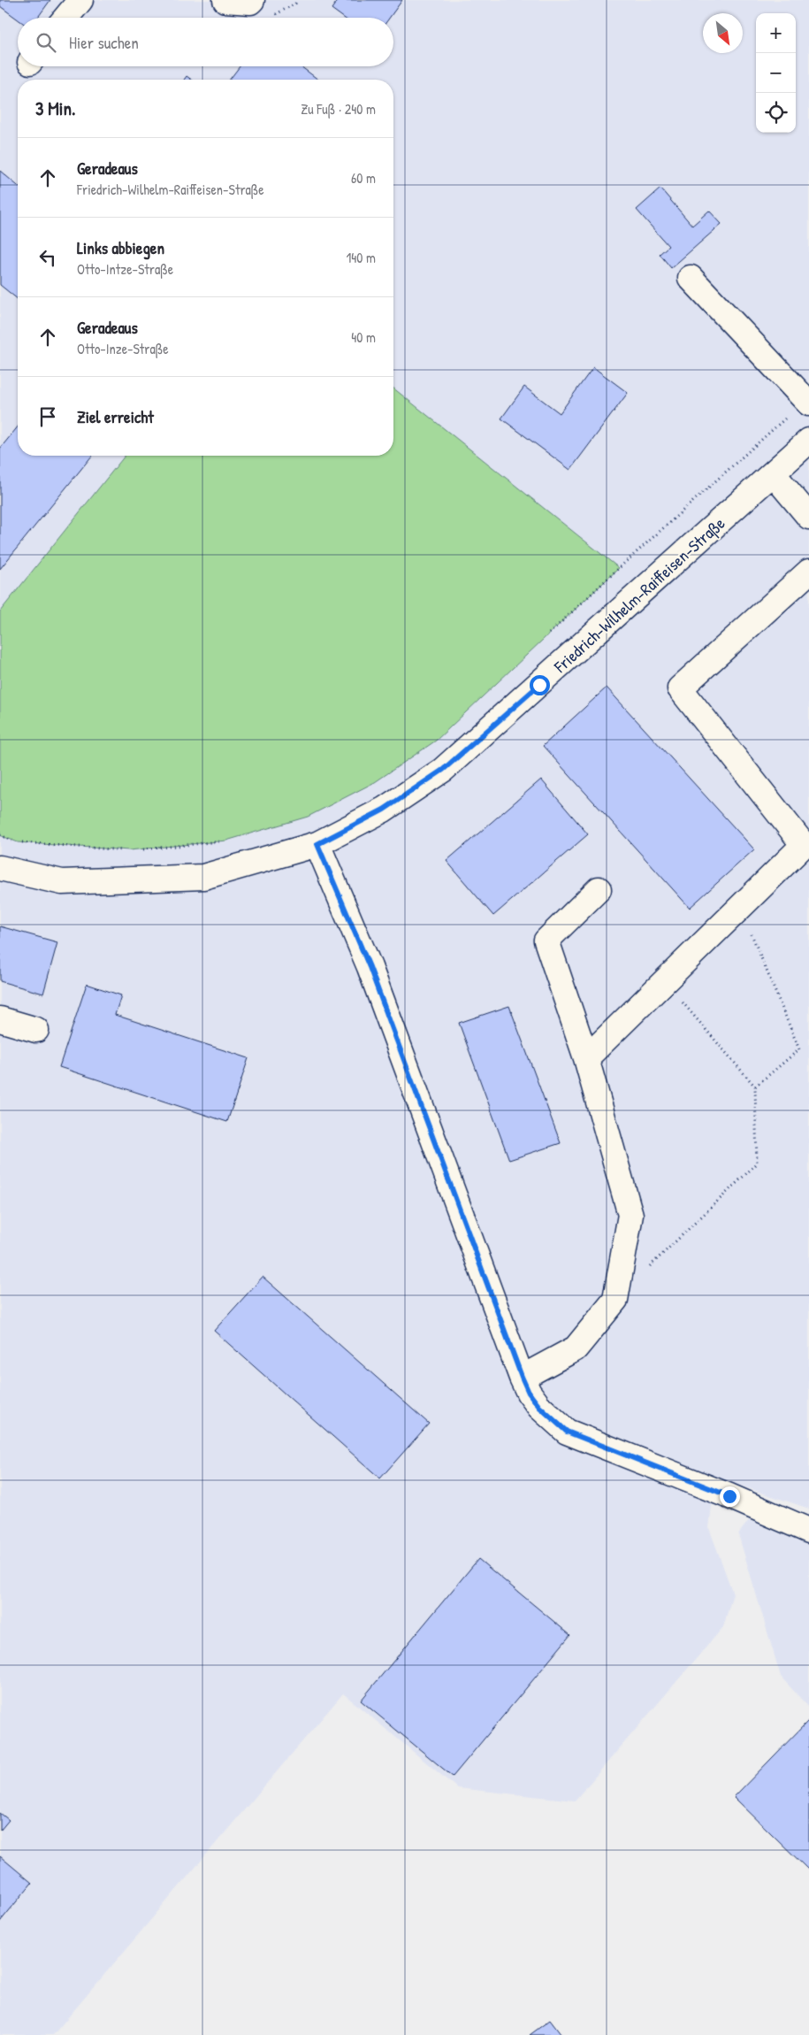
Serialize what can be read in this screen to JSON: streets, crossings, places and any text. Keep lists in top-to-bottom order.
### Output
{
  "streets": {
    "street": ["Friedrich-Wilhelm-Raiffeisen-Straße"]
  },
  "north": "bottom right",
  "page": {
    "map_buttons": ["+", "−"],
    "search": "Hier suchen",
    "heading": ["3 Min.", "Zu Fuß · 240 m"],
    "list": [
      ["Geradeaus", "Friedrich-Wilhelm-Raiffeisen-Straße", "60 m"],
      ["Links abbiegen", "Otto-Intze-Straße", "140 m"],
      ["Geradeaus", "Otto-Inze-Straße", "40 m"],
      "Ziel erreicht"
    ]
  }
}
